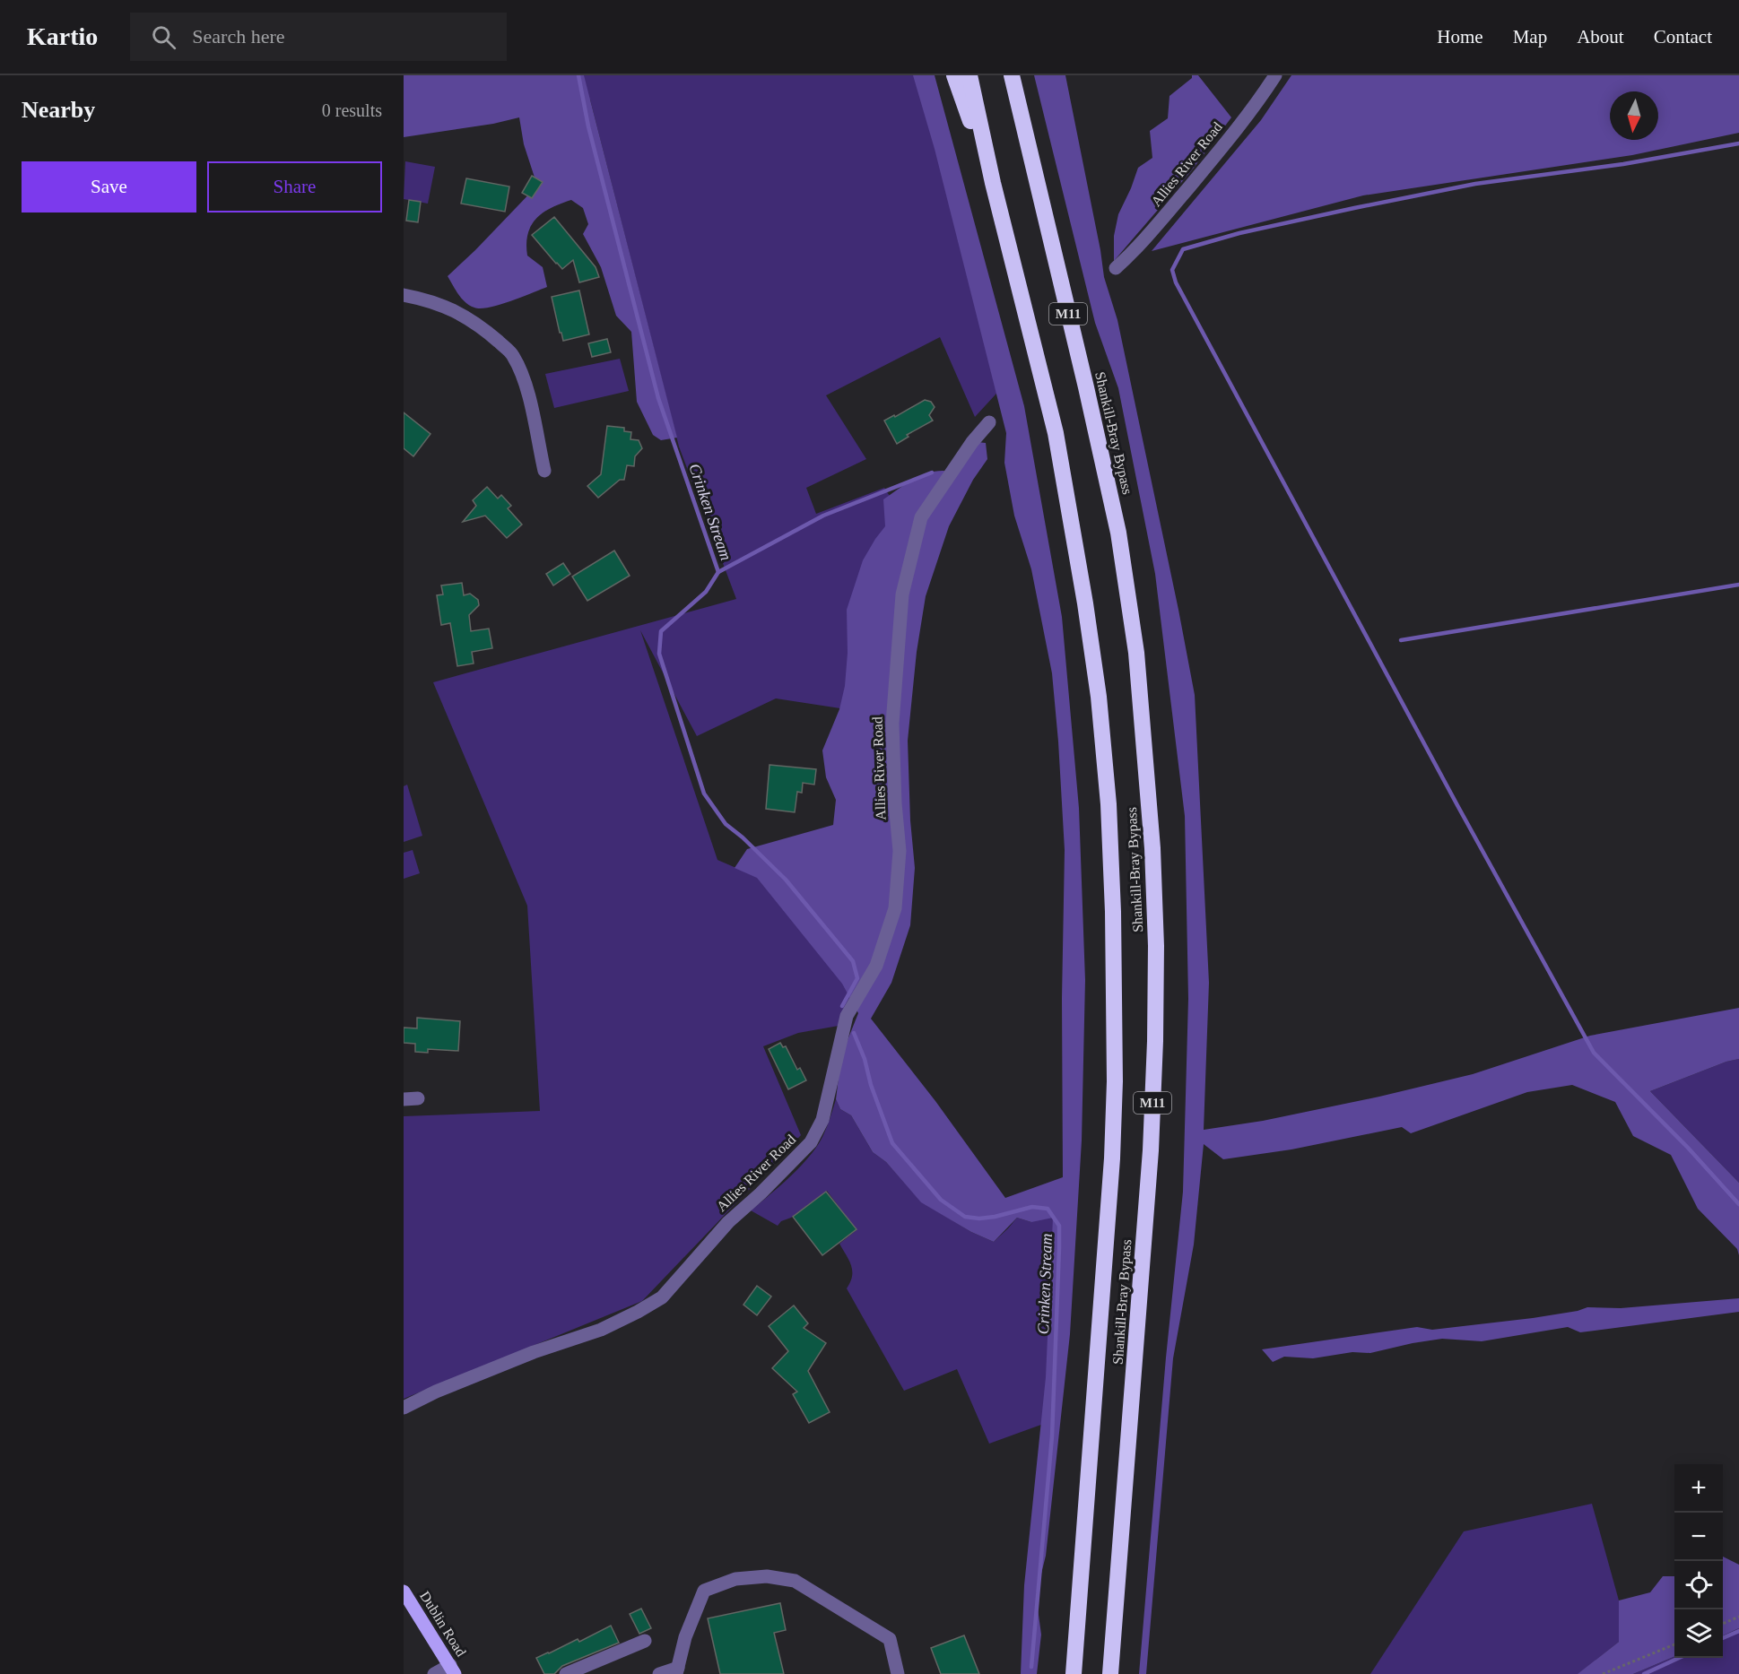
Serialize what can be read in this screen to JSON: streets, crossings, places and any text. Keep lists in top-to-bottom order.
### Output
{
  "streets": {
    "highway": ["M11", "Shankill-Bray Bypass"],
    "main road": ["Dublin Road"],
    "street": ["Allies River Road"]
  },
  "water": ["Crinken Stream"],
  "north": "bottom",
  "page": {
    "header": "Kartio",
    "search": "Search here",
    "nav": [
      "Home",
      "Map",
      "About",
      "Contact"
    ],
    "heading": ["Nearby", "0 results"],
    "buttons": ["Save", "Share"],
    "map_buttons": ["+", "−"]
  }
}
